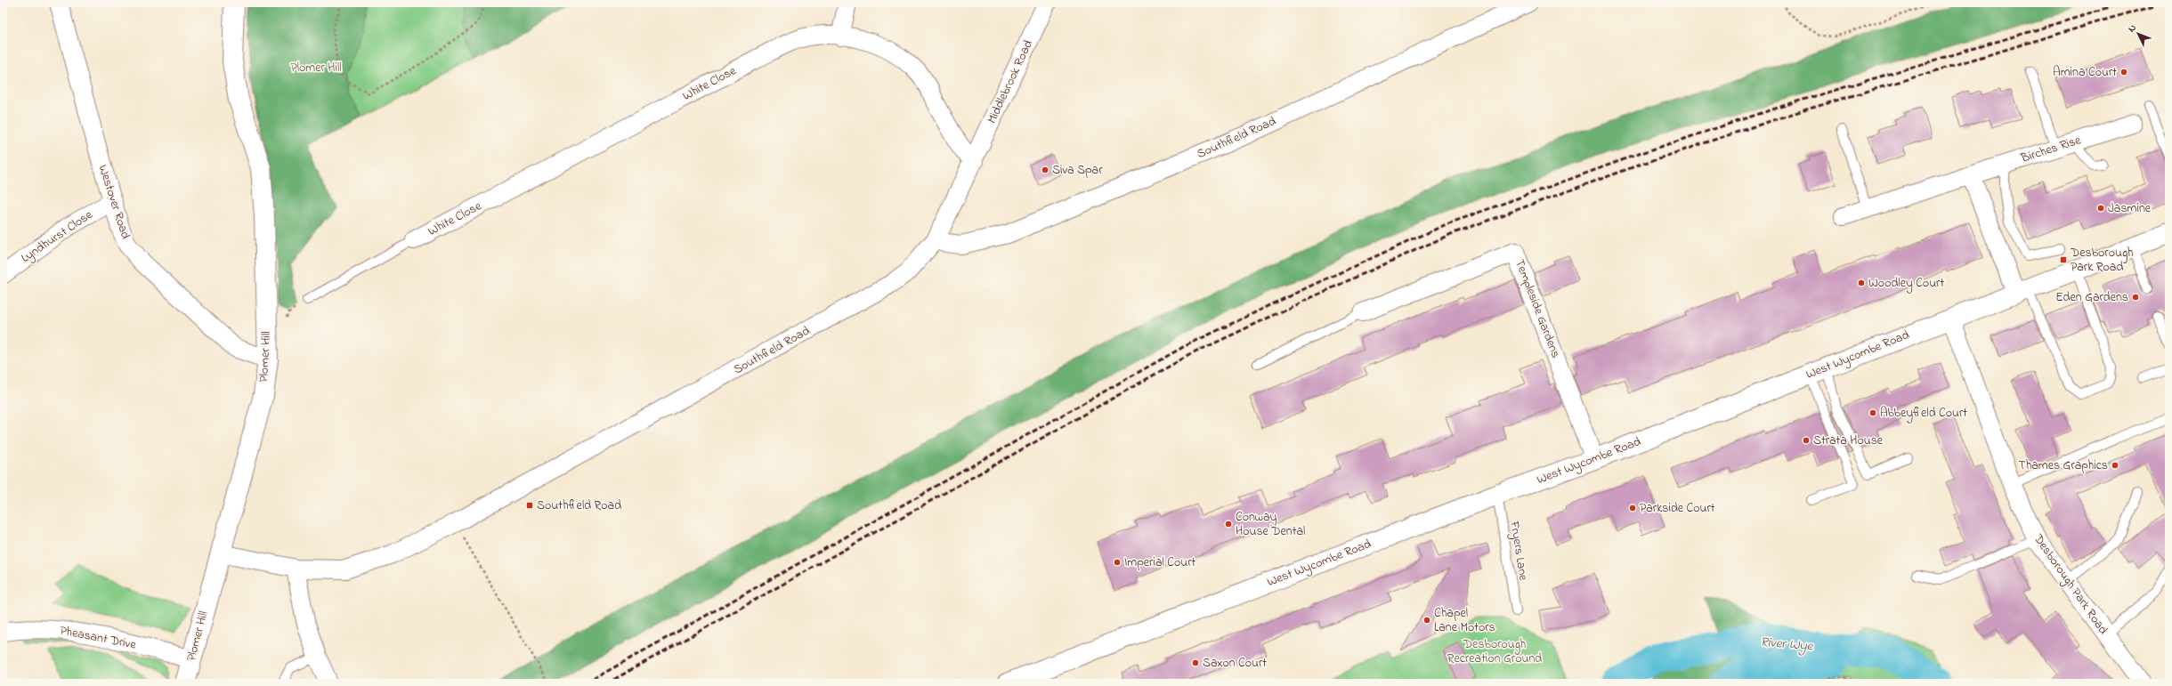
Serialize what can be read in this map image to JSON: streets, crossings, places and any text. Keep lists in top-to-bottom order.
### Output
{
  "streets": {
    "main road": ["West Wycombe Road", "Plomer Hill"],
    "street": [
      "Middlebrook Road",
      "White Close",
      "Southfield Road",
      "Birches Rise",
      "Westover Road",
      "Lyndhurst Close",
      "Templeside Gardens",
      "Desborough Park Road",
      "Pheasant Drive"
    ],
    "lane": ["Fryers Lane"]
  },
  "crossings": [
    ["Middlebrook Road", "White Close"],
    ["Middlebrook Road", "Southfield Road"],
    ["White Close", "Southfield Road"],
    ["Southfield Road", "Plomer Hill"],
    ["Westover Road", "Lyndhurst Close"],
    ["Westover Road", "Plomer Hill"],
    ["Templeside Gardens", "West Wycombe Road"],
    ["West Wycombe Road", "Fryers Lane"],
    ["West Wycombe Road", "Desborough Park Road"],
    ["Plomer Hill", "Pheasant Drive"]
  ],
  "water": ["River Wye"],
  "parks": ["Plomer Hill", "Desborough Recreation Ground"],
  "places": {
    "other": [
      "Amina Court",
      "Siva Spar",
      "Jasmine",
      "Woodley Court",
      "Eden Gardens",
      "Abbeyfield Court",
      "Strata House",
      "Thames Graphics",
      "Parkside Court",
      "Conway House Dental",
      "Imperial Court",
      "Chapel Lane Motors",
      "Saxon Court"
    ],
    "transit": ["Desborough Park Road", "Southfield Road"]
  },
  "north": "top left"
}
